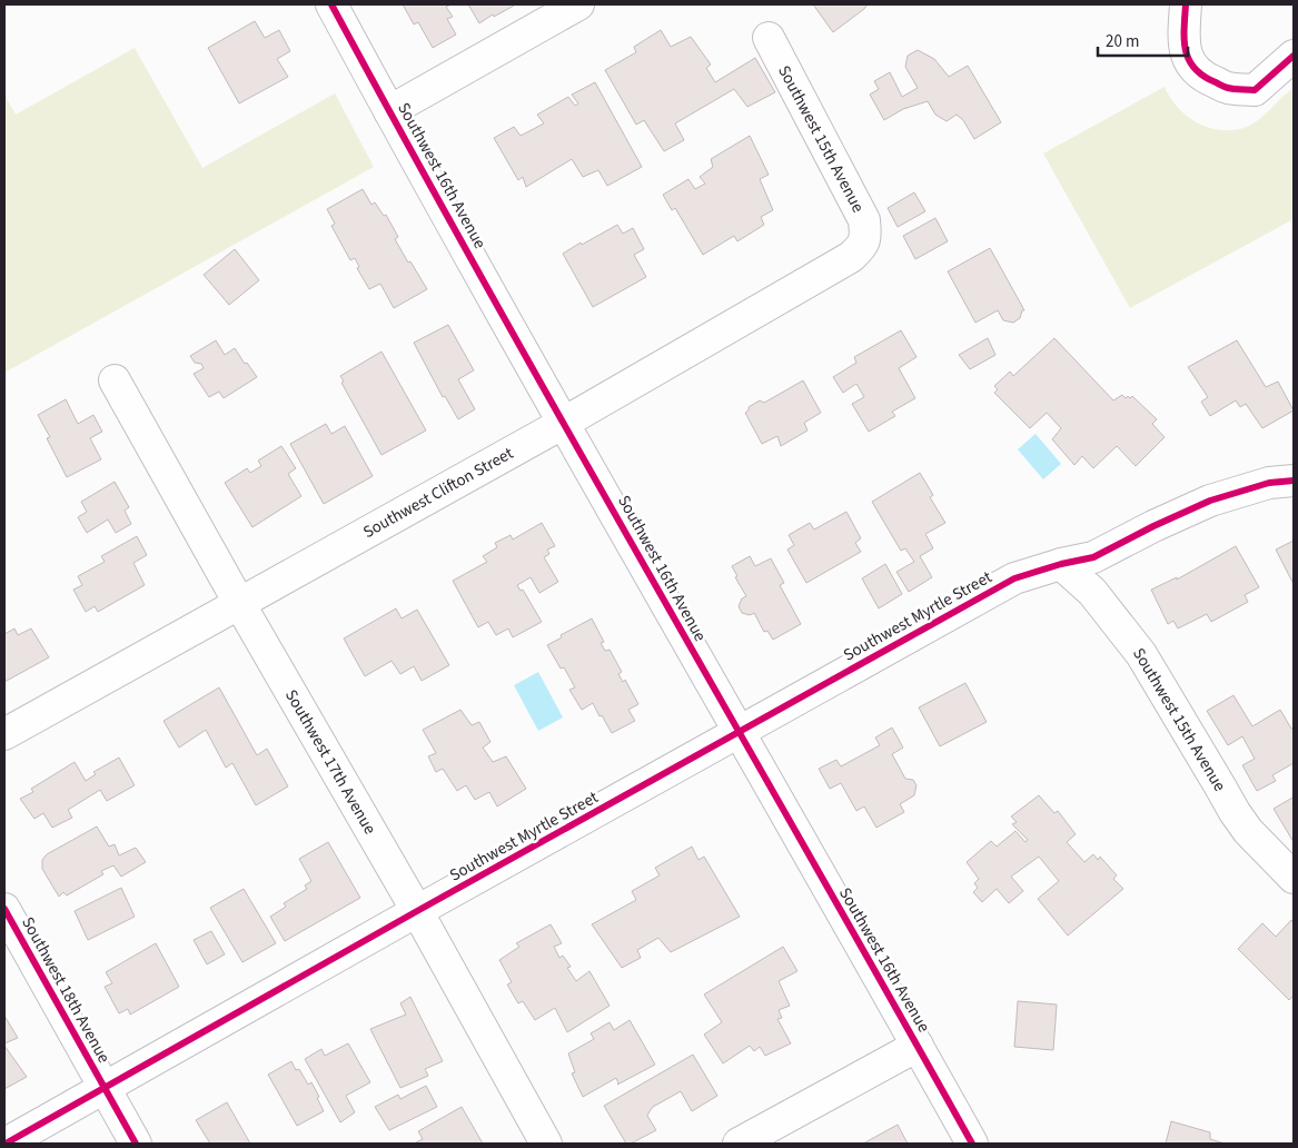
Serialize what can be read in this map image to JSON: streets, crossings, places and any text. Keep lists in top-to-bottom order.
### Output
{
  "streets": {
    "street": [
      "Southwest 15th Avenue",
      "Southwest 16th Avenue",
      "Southwest Clifton Street",
      "Southwest Myrtle Street",
      "Southwest 17th Avenue",
      "Southwest 18th Avenue"
    ]
  },
  "crossings": [
    ["Southwest 15th Avenue", "Southwest Clifton Street"],
    ["Southwest 15th Avenue", "Southwest Myrtle Street"],
    ["Southwest 16th Avenue", "Southwest Clifton Street"],
    ["Southwest 16th Avenue", "Southwest Myrtle Street"],
    ["Southwest Clifton Street", "Southwest 17th Avenue"],
    ["Southwest Myrtle Street", "Southwest 17th Avenue"],
    ["Southwest Myrtle Street", "Southwest 18th Avenue"]
  ],
  "scale_bar": "20 m"
}
